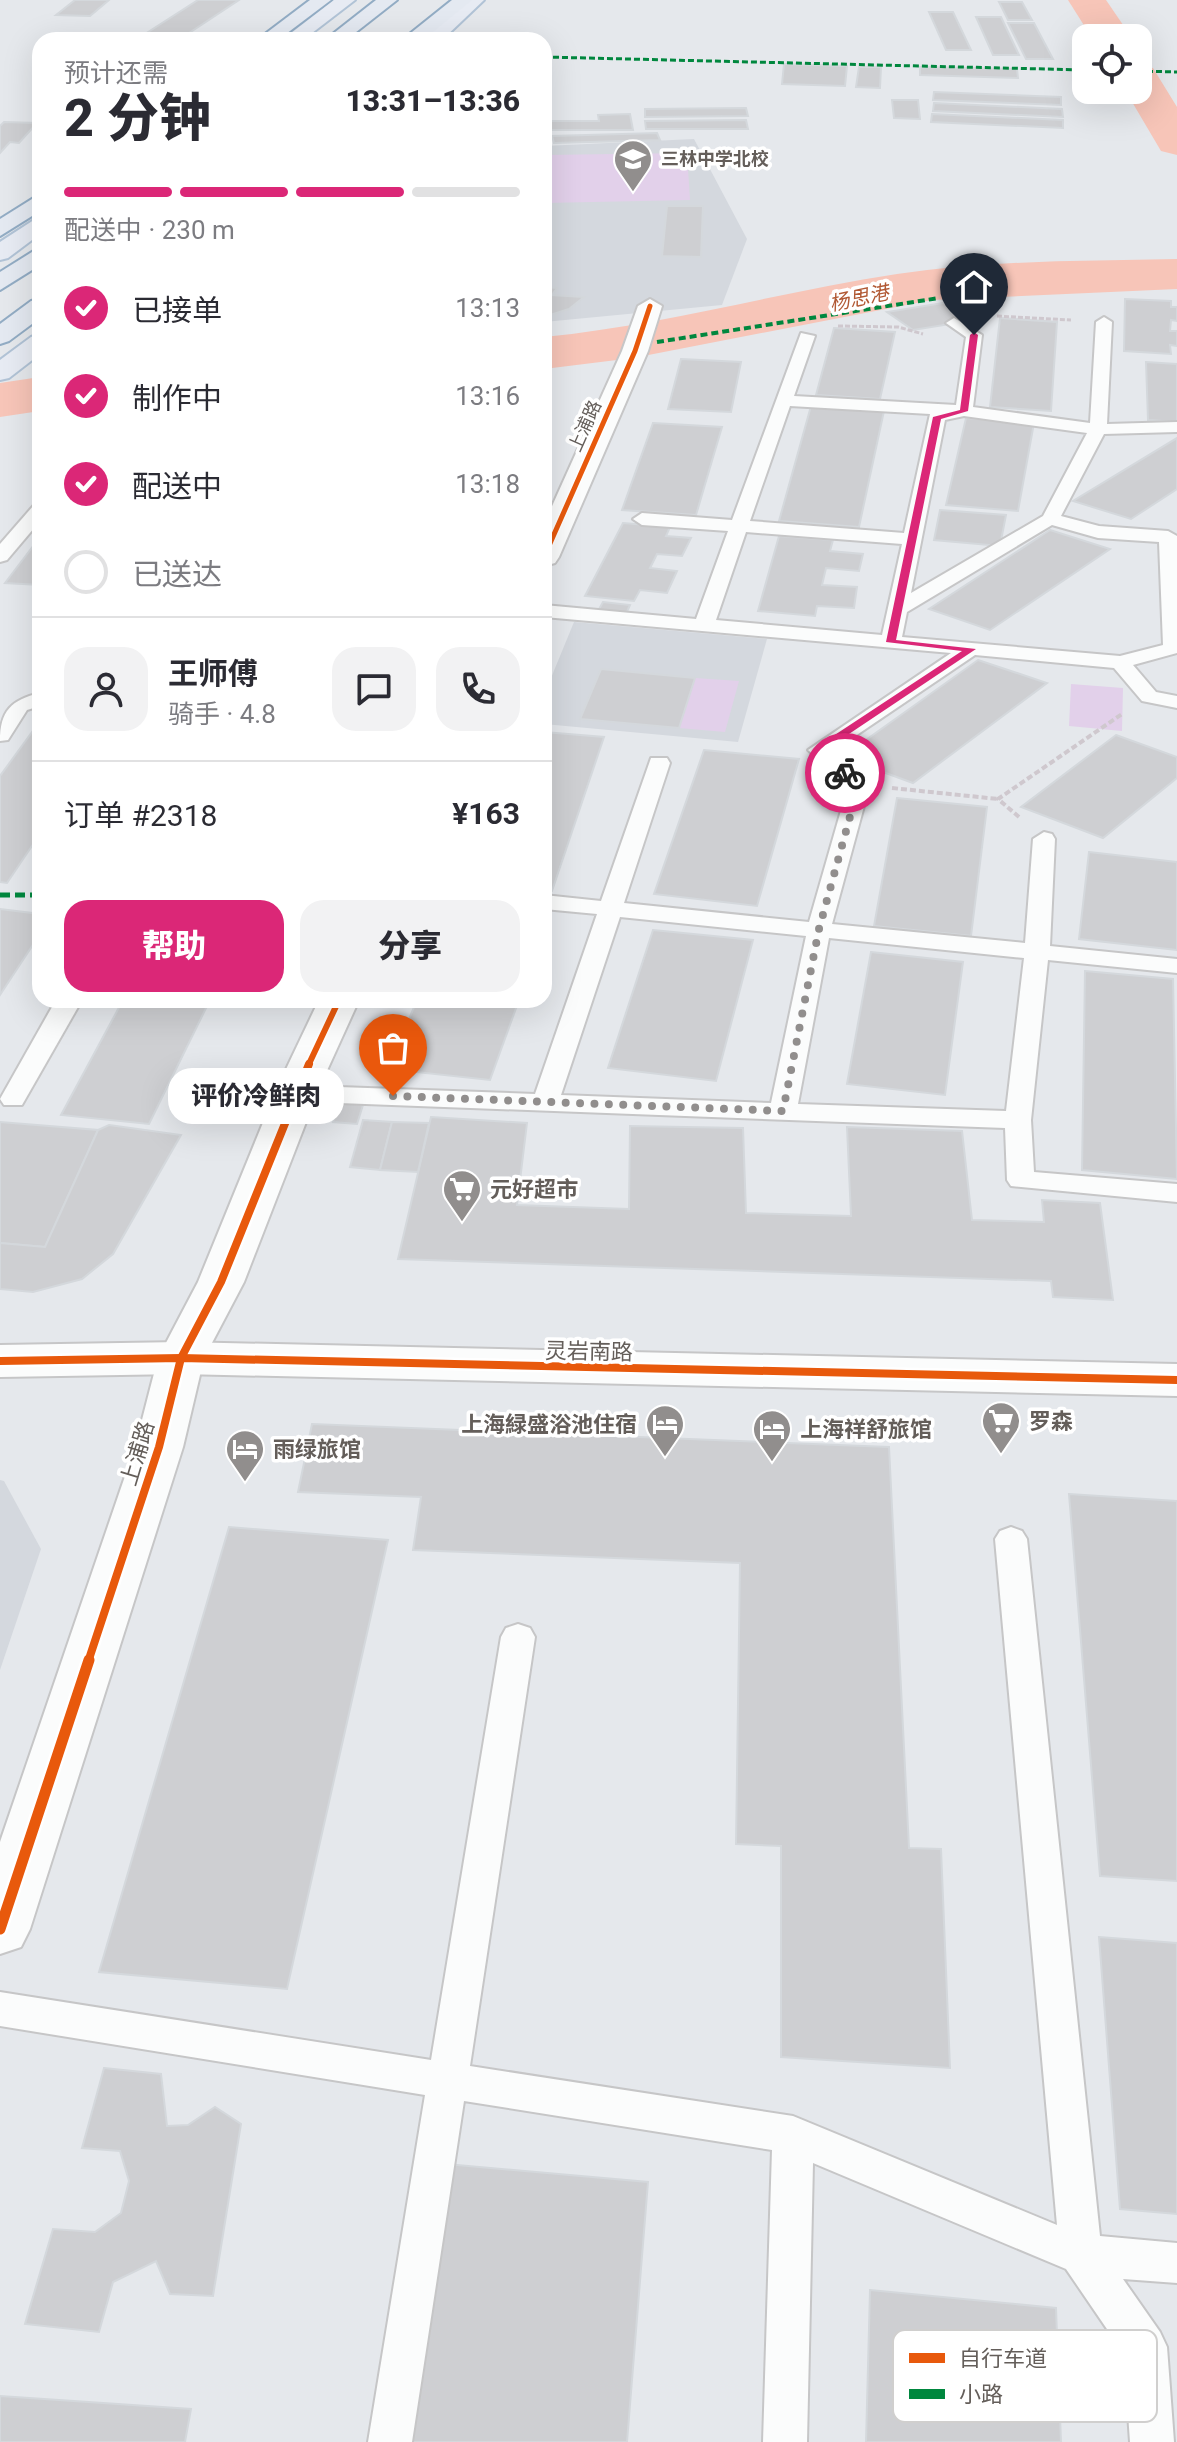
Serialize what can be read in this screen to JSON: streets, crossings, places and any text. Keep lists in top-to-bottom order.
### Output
{
  "streets": {
    "street": ["上浦路", "灵岩南路"]
  },
  "crossings": [
    ["上浦路", "灵岩南路"]
  ],
  "water": ["杨思港"],
  "places": {
    "school or university": ["三林中学北校"],
    "other": ["评价冷鲜肉"],
    "supermarket": ["元好超市", "罗森"],
    "hotel": ["上海緑盛浴池住宿", "上海祥舒旅馆", "雨绿旅馆"]
  },
  "legend": ["自行车道", "小路"],
  "page": {
    "heading": ["2 分钟", "预计还需", "13:31–13:36"],
    "panel": [
      "王师傅",
      "骑手 · 4.8",
      "订单 #2318",
      "¥163"
    ],
    "bar": "配送中 · 230 m",
    "list": [
      ["已接单", "13:13"],
      ["制作中", "13:16"],
      ["配送中", "13:18"],
      "已送达"
    ],
    "buttons": ["帮助", "分享"],
    "bubble": "评价冷鲜肉"
  }
}
